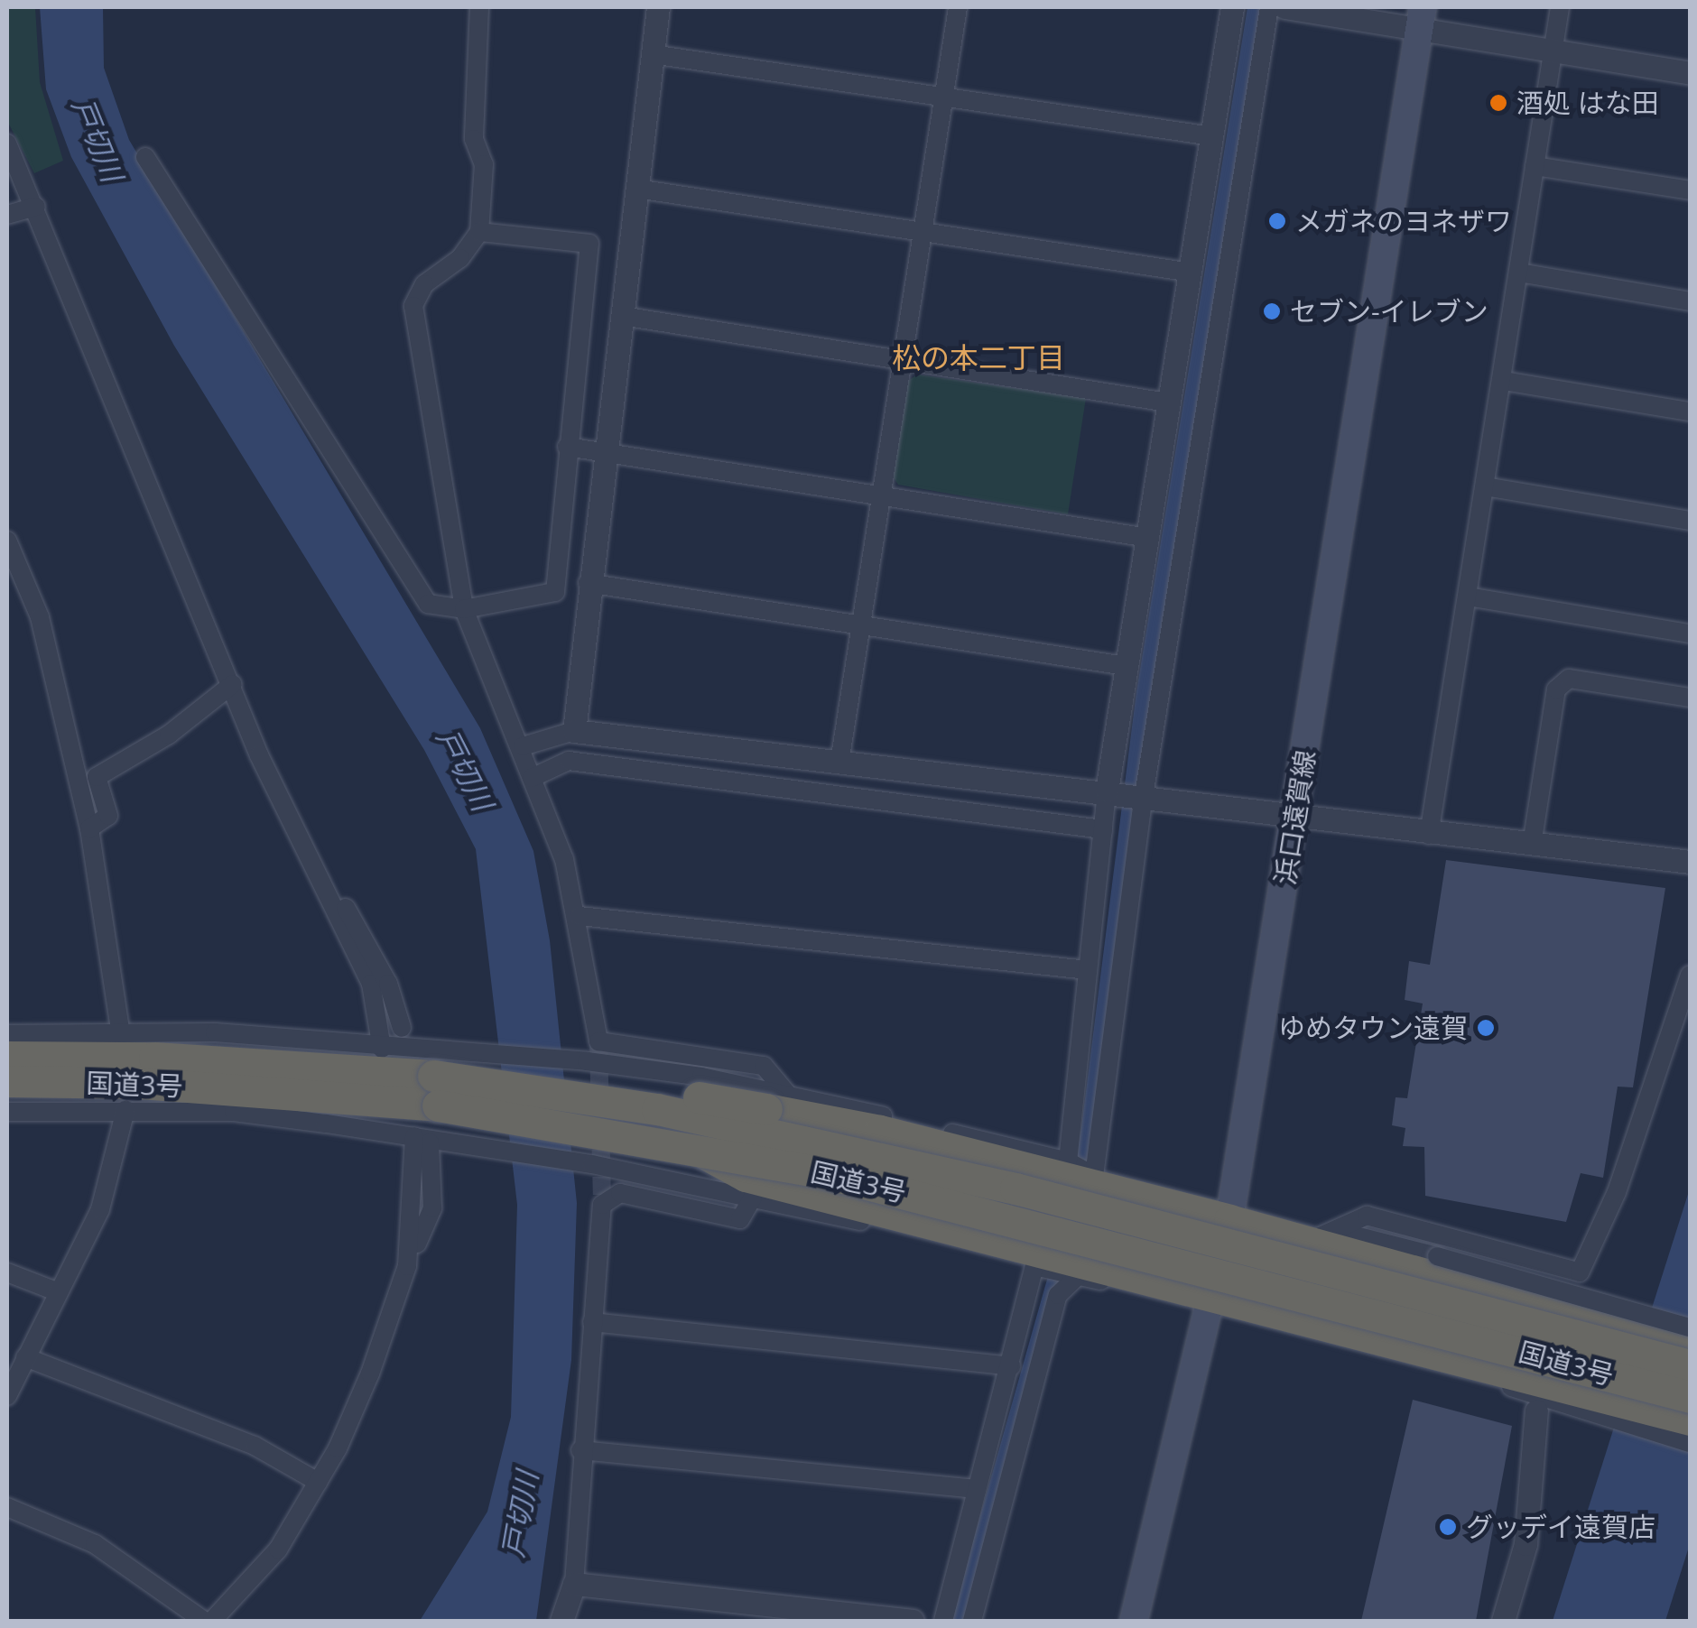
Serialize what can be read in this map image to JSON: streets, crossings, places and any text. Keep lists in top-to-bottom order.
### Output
{
  "streets": {
    "highway": ["国道3号"],
    "main road": ["浜口遠賀線"]
  },
  "districts": ["松の本二丁目"],
  "water": ["戸切川"],
  "places": [
    "酒処 はな田",
    "メガネのヨネザワ",
    "セブン-イレブン",
    "ゆめタウン遠賀",
    "グッデイ遠賀店"
  ]
}
